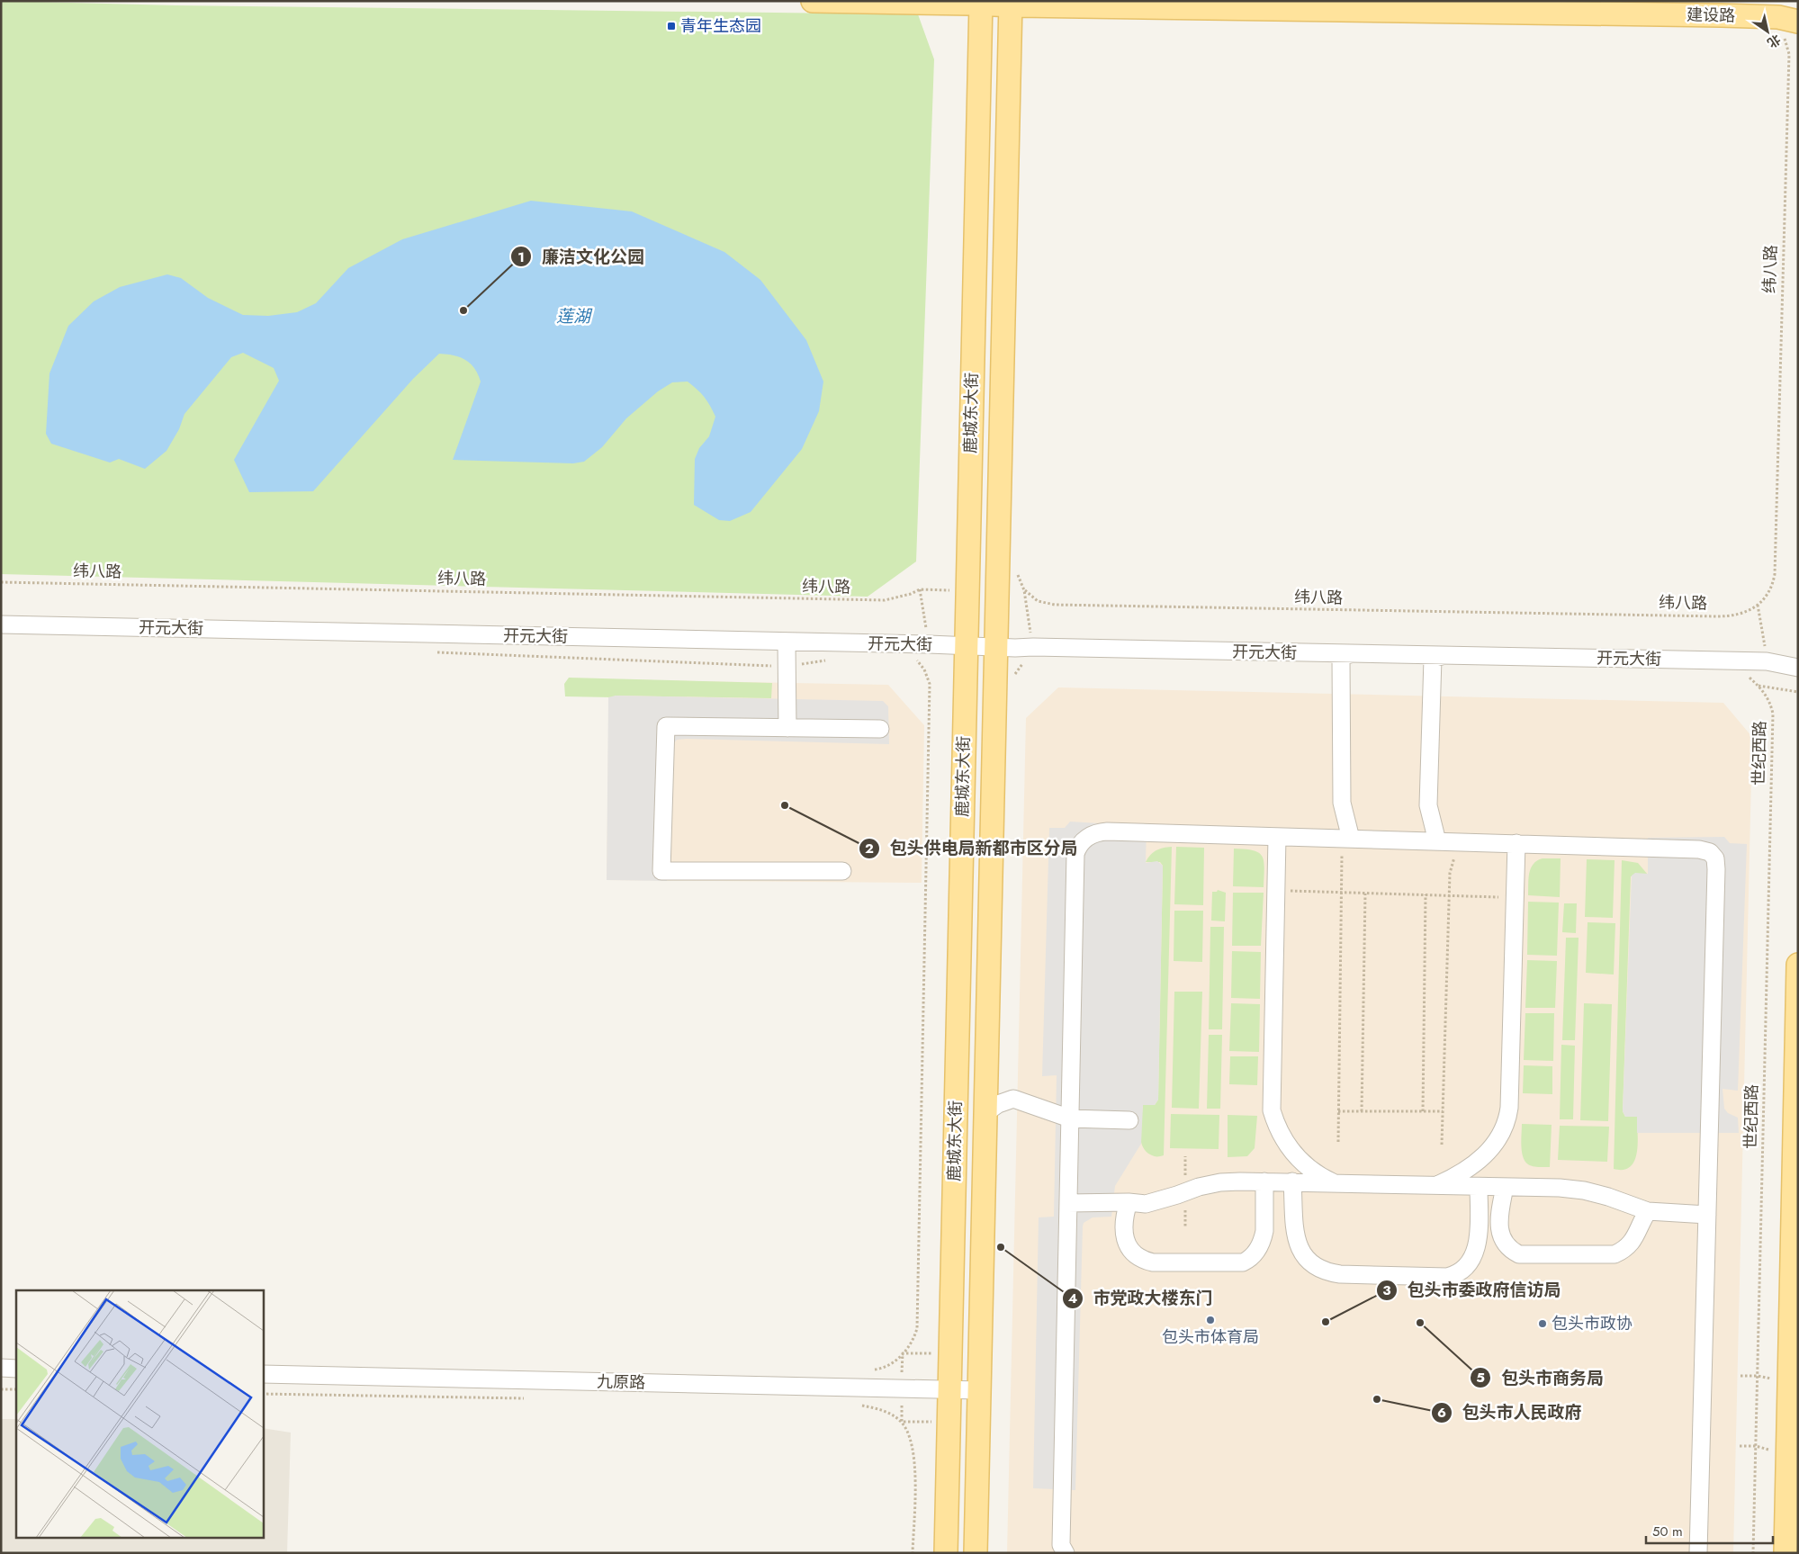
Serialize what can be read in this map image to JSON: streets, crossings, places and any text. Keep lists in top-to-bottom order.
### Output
{
  "streets": {
    "main road": ["建设路", "鹿城东大街"],
    "street": ["开元大街", "九原路"],
    "path": ["纬八路", "世纪西路"]
  },
  "crossings": [
    ["建设路", "纬八路"],
    ["建设路", "鹿城东大街"],
    ["纬八路", "开元大街"],
    ["鹿城东大街", "开元大街"],
    ["鹿城东大街", "九原路"]
  ],
  "water": ["莲湖"],
  "places": {
    "transit": ["青年生态园"],
    "other": [
      "廉洁文化公园",
      "包头供电局新都市区分局",
      "市党政大楼东门",
      "包头市体育局",
      "包头市委政府信访局",
      "包头市商务局",
      "包头市政协",
      "包头市人民政府"
    ]
  },
  "scale_bar": "50 m",
  "north": "bottom right"
}
